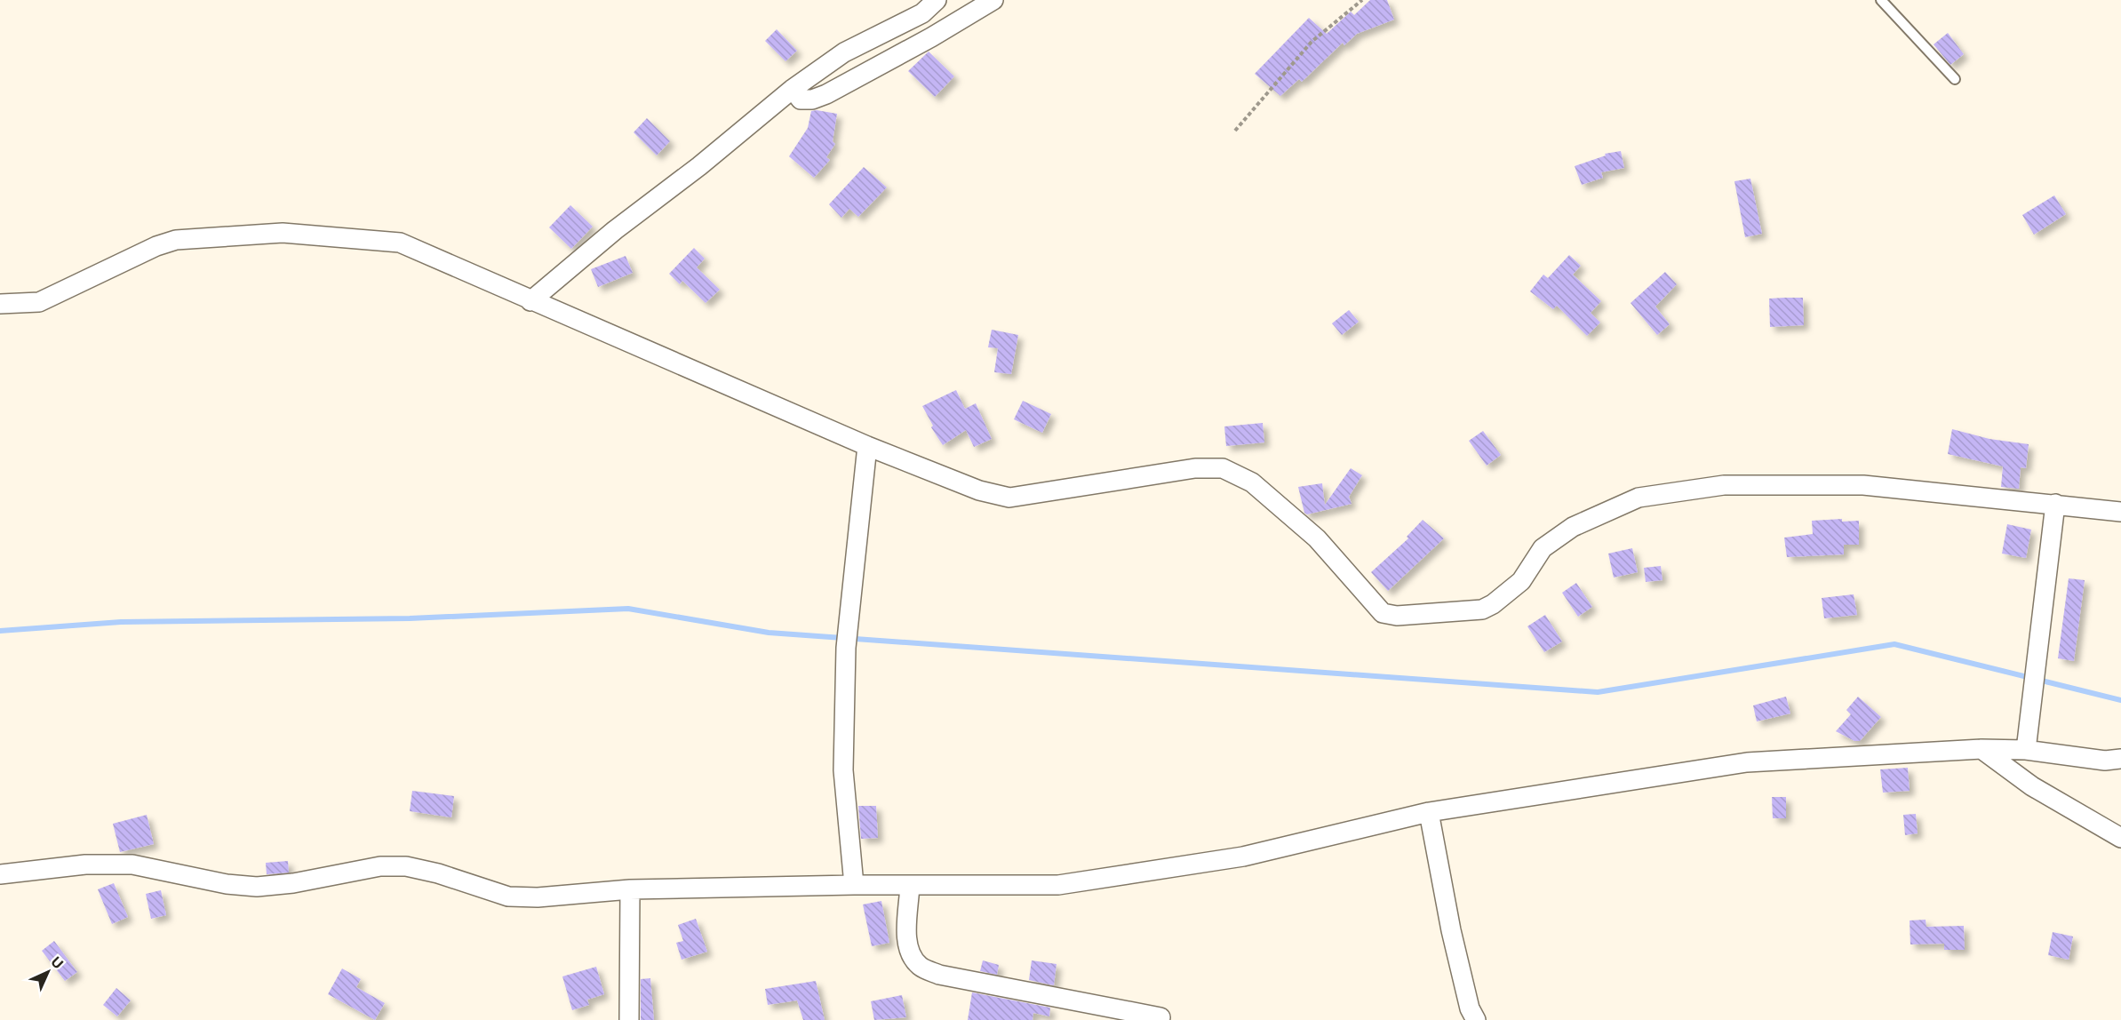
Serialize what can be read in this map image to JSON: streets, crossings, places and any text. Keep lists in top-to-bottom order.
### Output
{
  "north": "top right"
}
